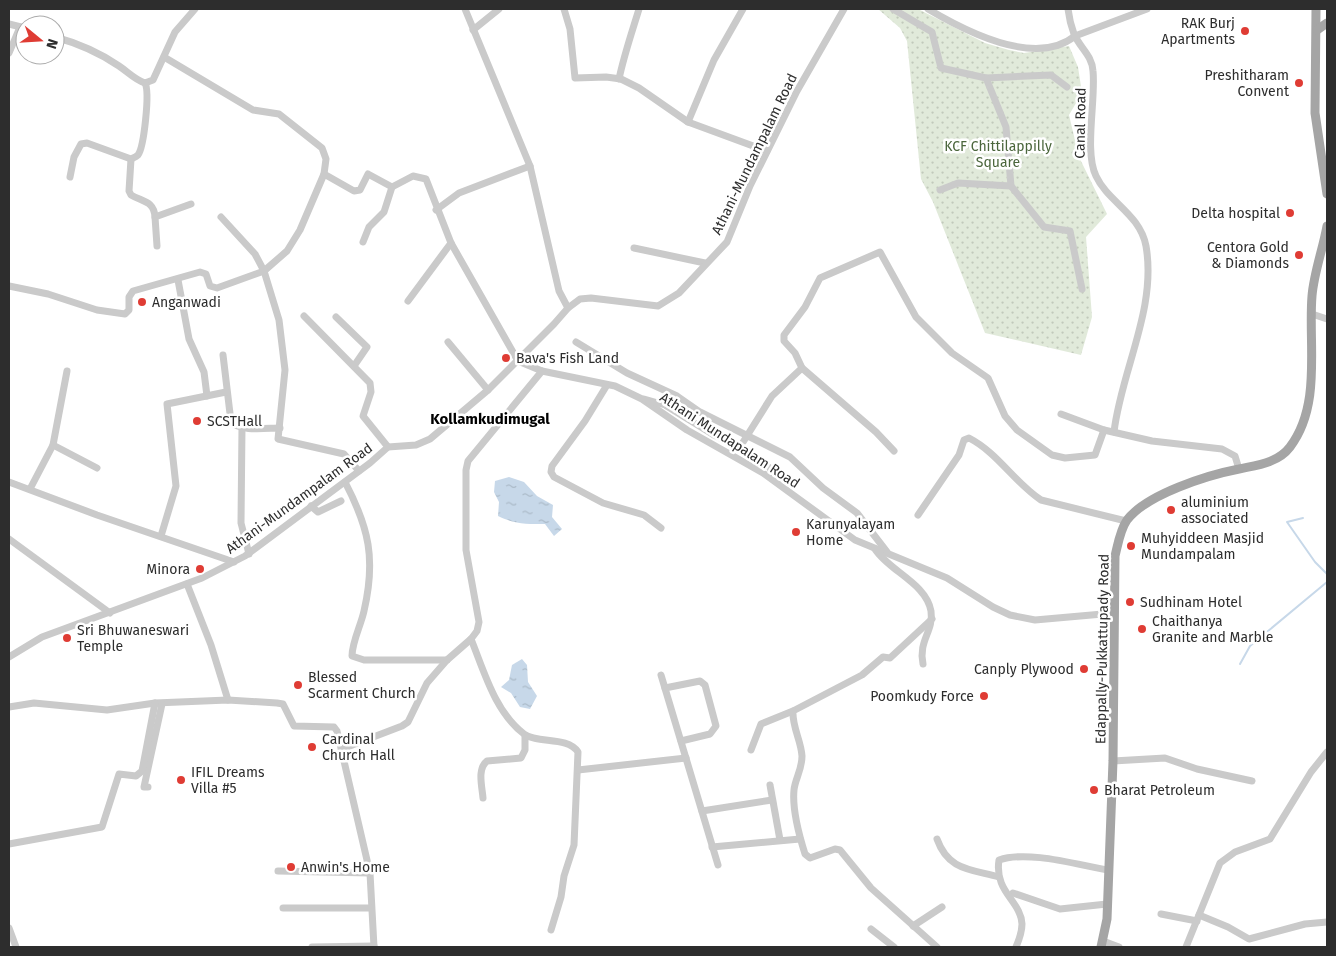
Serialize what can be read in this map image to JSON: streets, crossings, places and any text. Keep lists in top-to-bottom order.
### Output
{
  "streets": {
    "main road": ["Edappally-Pukkattupady Road"],
    "street": ["Canal Road", "Athani-Mundampalam Road", "Athani Mundapalam Road"]
  },
  "crossings": [
    ["Athani-Mundampalam Road", "Athani Mundapalam Road"],
    ["Athani Mundapalam Road", "Edappally-Pukkattupady Road"]
  ],
  "districts": ["Kollamkudimugal"],
  "parks": ["KCF Chittilappilly Square"],
  "places": [
    "RAK Burj Apartments",
    "Preshitharam Convent",
    "Delta hospital",
    "Centora Gold & Diamonds",
    "Anganwadi",
    "Bava's Fish Land",
    "SCSTHall",
    "aluminium associated",
    "Karunyalayam Home",
    "Muhyiddeen Masjid Mundampalam",
    "Minora",
    "Sudhinam Hotel",
    "Chaithanya Granite and Marble",
    "Sri Bhuwaneswari Temple",
    "Canply Plywood",
    "Blessed Scarment Church",
    "Poomkudy Force",
    "Cardinal Church Hall",
    "IFIL Dreams Villa #5",
    "Bharat Petroleum",
    "Anwin's Home"
  ],
  "north": "right"
}
